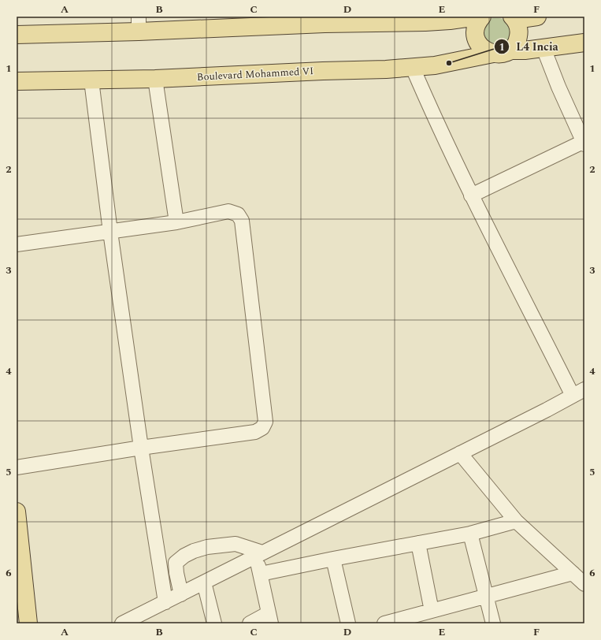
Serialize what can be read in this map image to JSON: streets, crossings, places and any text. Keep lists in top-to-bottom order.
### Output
{
  "streets": {
    "main road": ["Boulevard Mohammed VI"]
  },
  "places": ["L4 Incia"],
  "grid": {
    "columns": [
      "A",
      "B",
      "C",
      "D",
      "E",
      "F"
    ],
    "rows": [
      "1",
      "2",
      "3",
      "4",
      "5",
      "6"
    ]
  }
}
